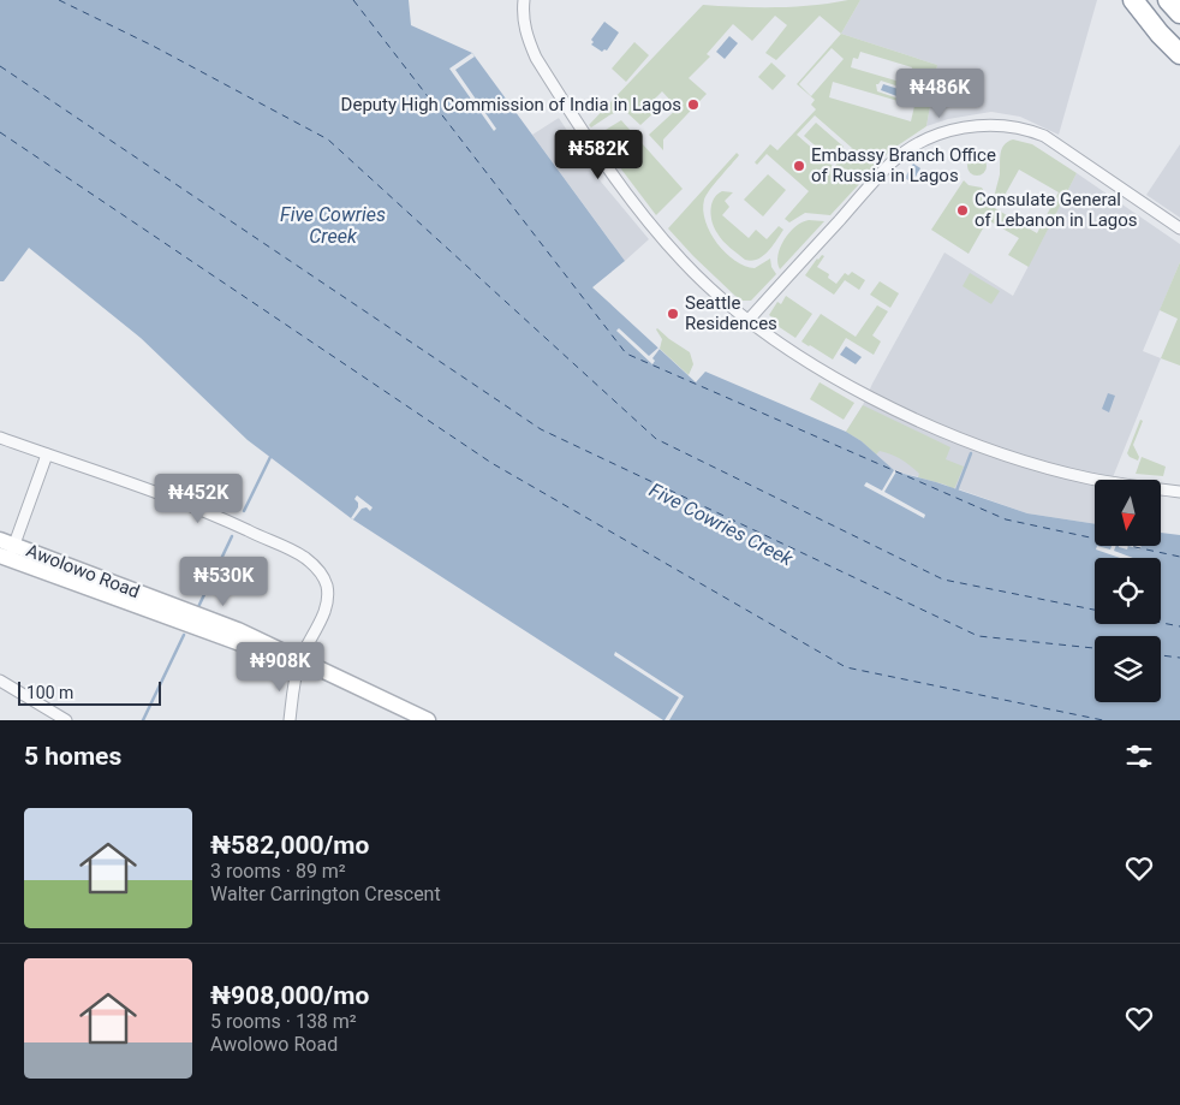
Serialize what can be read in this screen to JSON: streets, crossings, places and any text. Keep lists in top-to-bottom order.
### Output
{
  "streets": {
    "main road": ["Awolowo Road"]
  },
  "water": ["Five Cowries Creek"],
  "places": [
    "Deputy High Commission of India in Lagos",
    "Embassy Branch Office of Russia in Lagos",
    "Consulate General of Lebanon in Lagos",
    "Seattle Residences"
  ],
  "scale_bar": "100 m",
  "north": "bottom",
  "page": {
    "price": [
      "₦486K",
      "₦582K",
      "₦452K",
      "₦530K",
      "₦908K"
    ],
    "scale": "100 m",
    "heading": "5 homes",
    "list": [
      {
        "name": "₦582,000/mo",
        "note": "3 rooms · 89 m² · Walter Carrington Crescent"
      },
      {
        "name": "₦908,000/mo",
        "note": "5 rooms · 138 m² · Awolowo Road"
      }
    ]
  }
}
